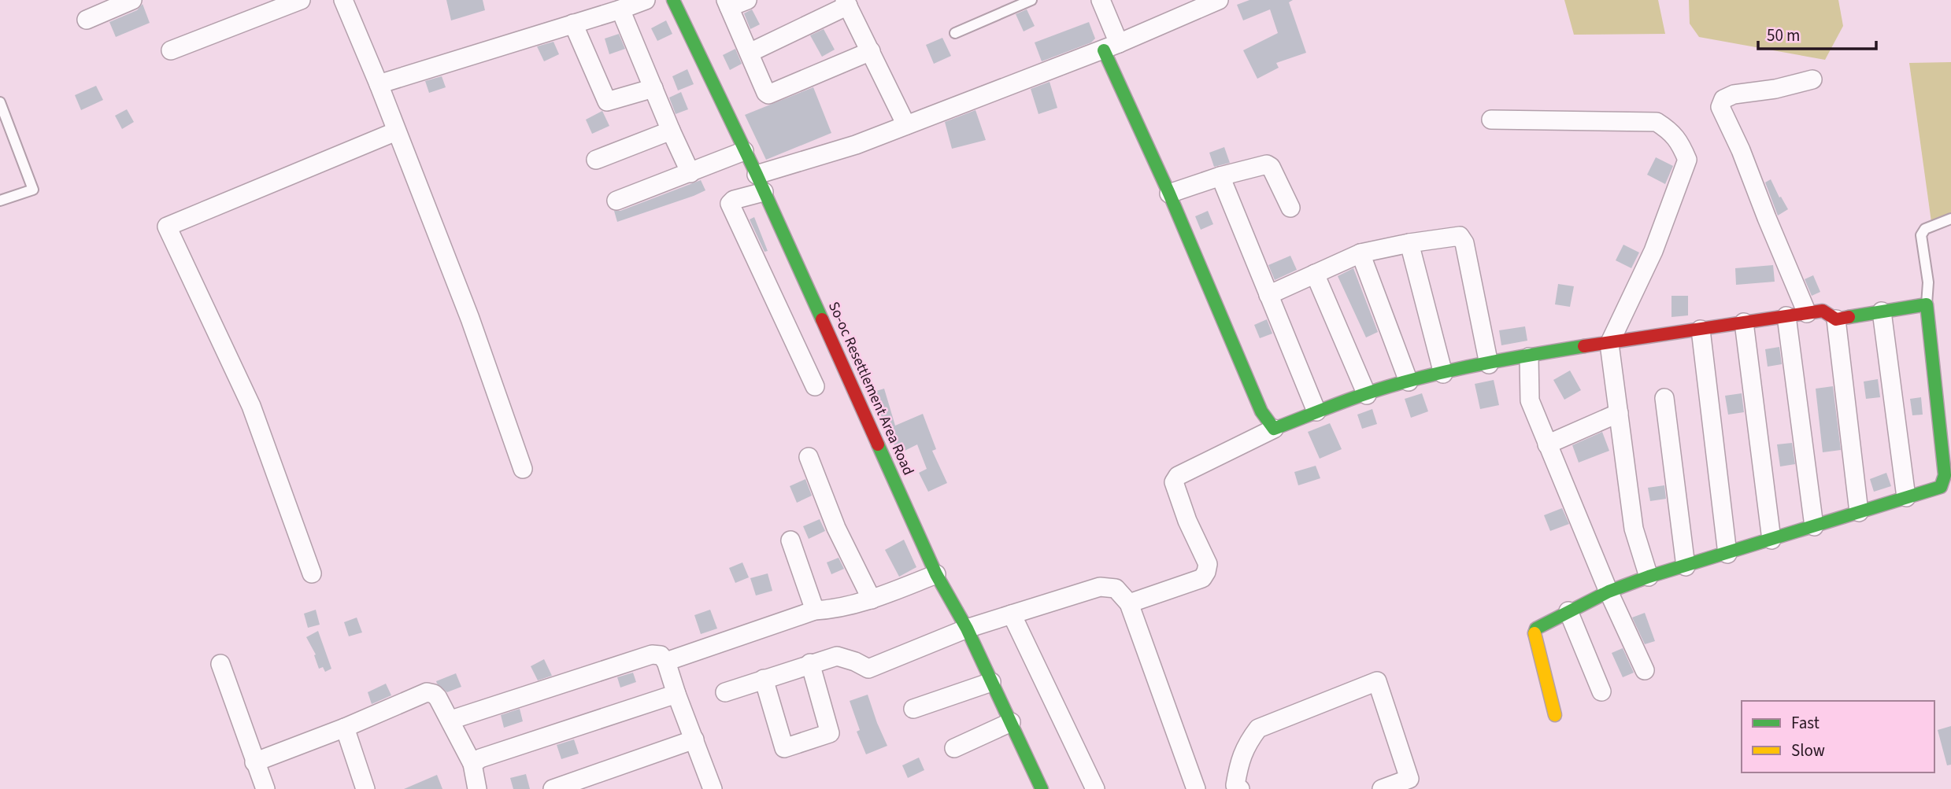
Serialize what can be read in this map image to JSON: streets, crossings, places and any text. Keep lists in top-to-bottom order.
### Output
{
  "streets": {
    "street": ["So-oc Resettlement Area Road"]
  },
  "legend": ["Fast", "Slow"],
  "scale_bar": "50 m"
}
